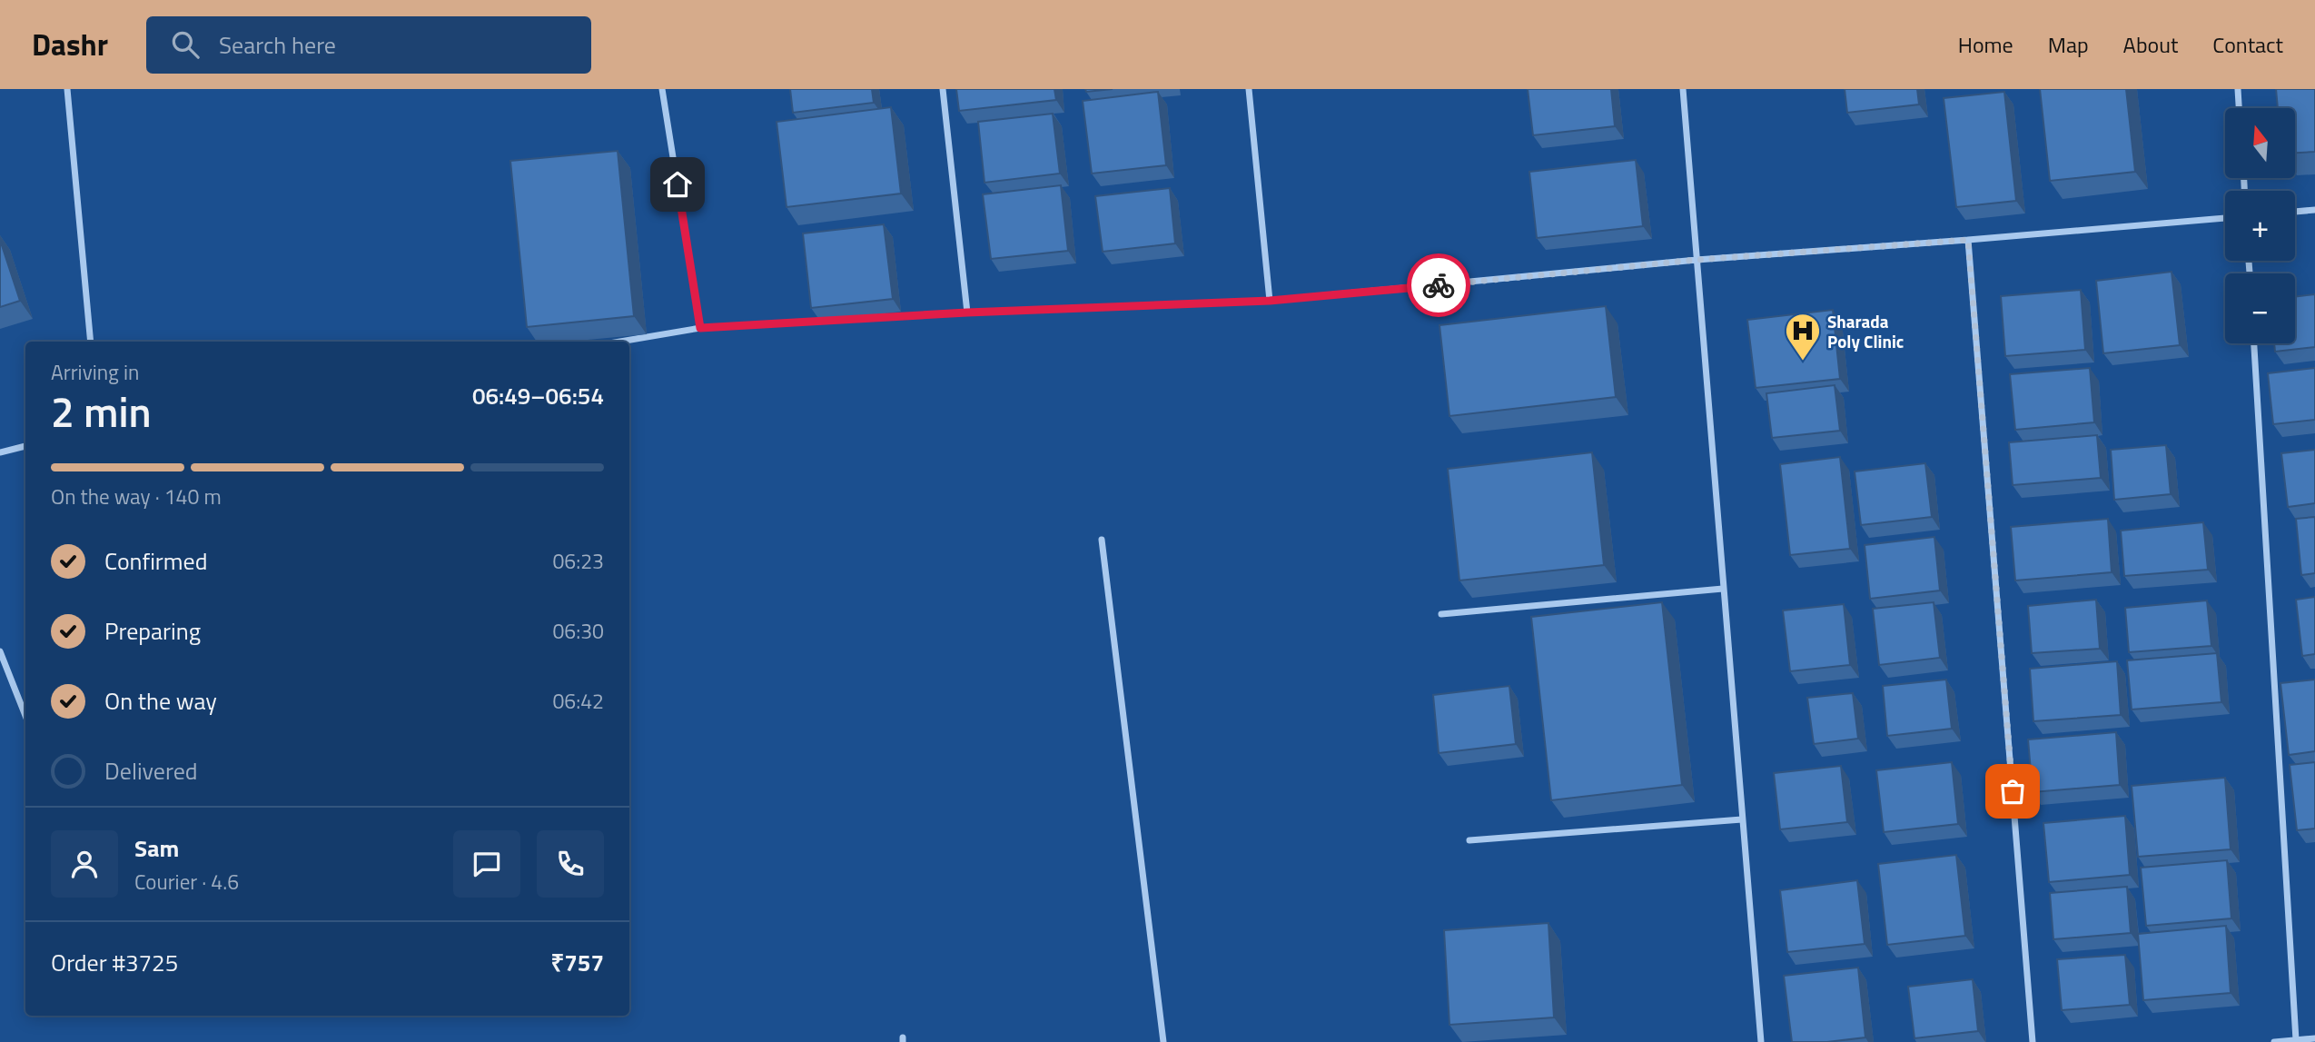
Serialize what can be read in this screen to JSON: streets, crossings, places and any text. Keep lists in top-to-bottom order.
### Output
{
  "places": {
    "hospital": ["Sharada Poly Clinic"]
  },
  "north": "top",
  "page": {
    "header": "Dashr",
    "search": "Search here",
    "nav": [
      "Home",
      "Map",
      "About",
      "Contact"
    ],
    "map_buttons": ["+", "−"],
    "heading": ["2 min", "Arriving in", "06:49–06:54"],
    "panel": [
      "Sam",
      "Courier · 4.6",
      "Order #3725",
      "₹757"
    ],
    "bar": "On the way · 140 m",
    "list": [
      ["Confirmed", "06:23"],
      ["Preparing", "06:30"],
      ["On the way", "06:42"],
      "Delivered"
    ]
  }
}
